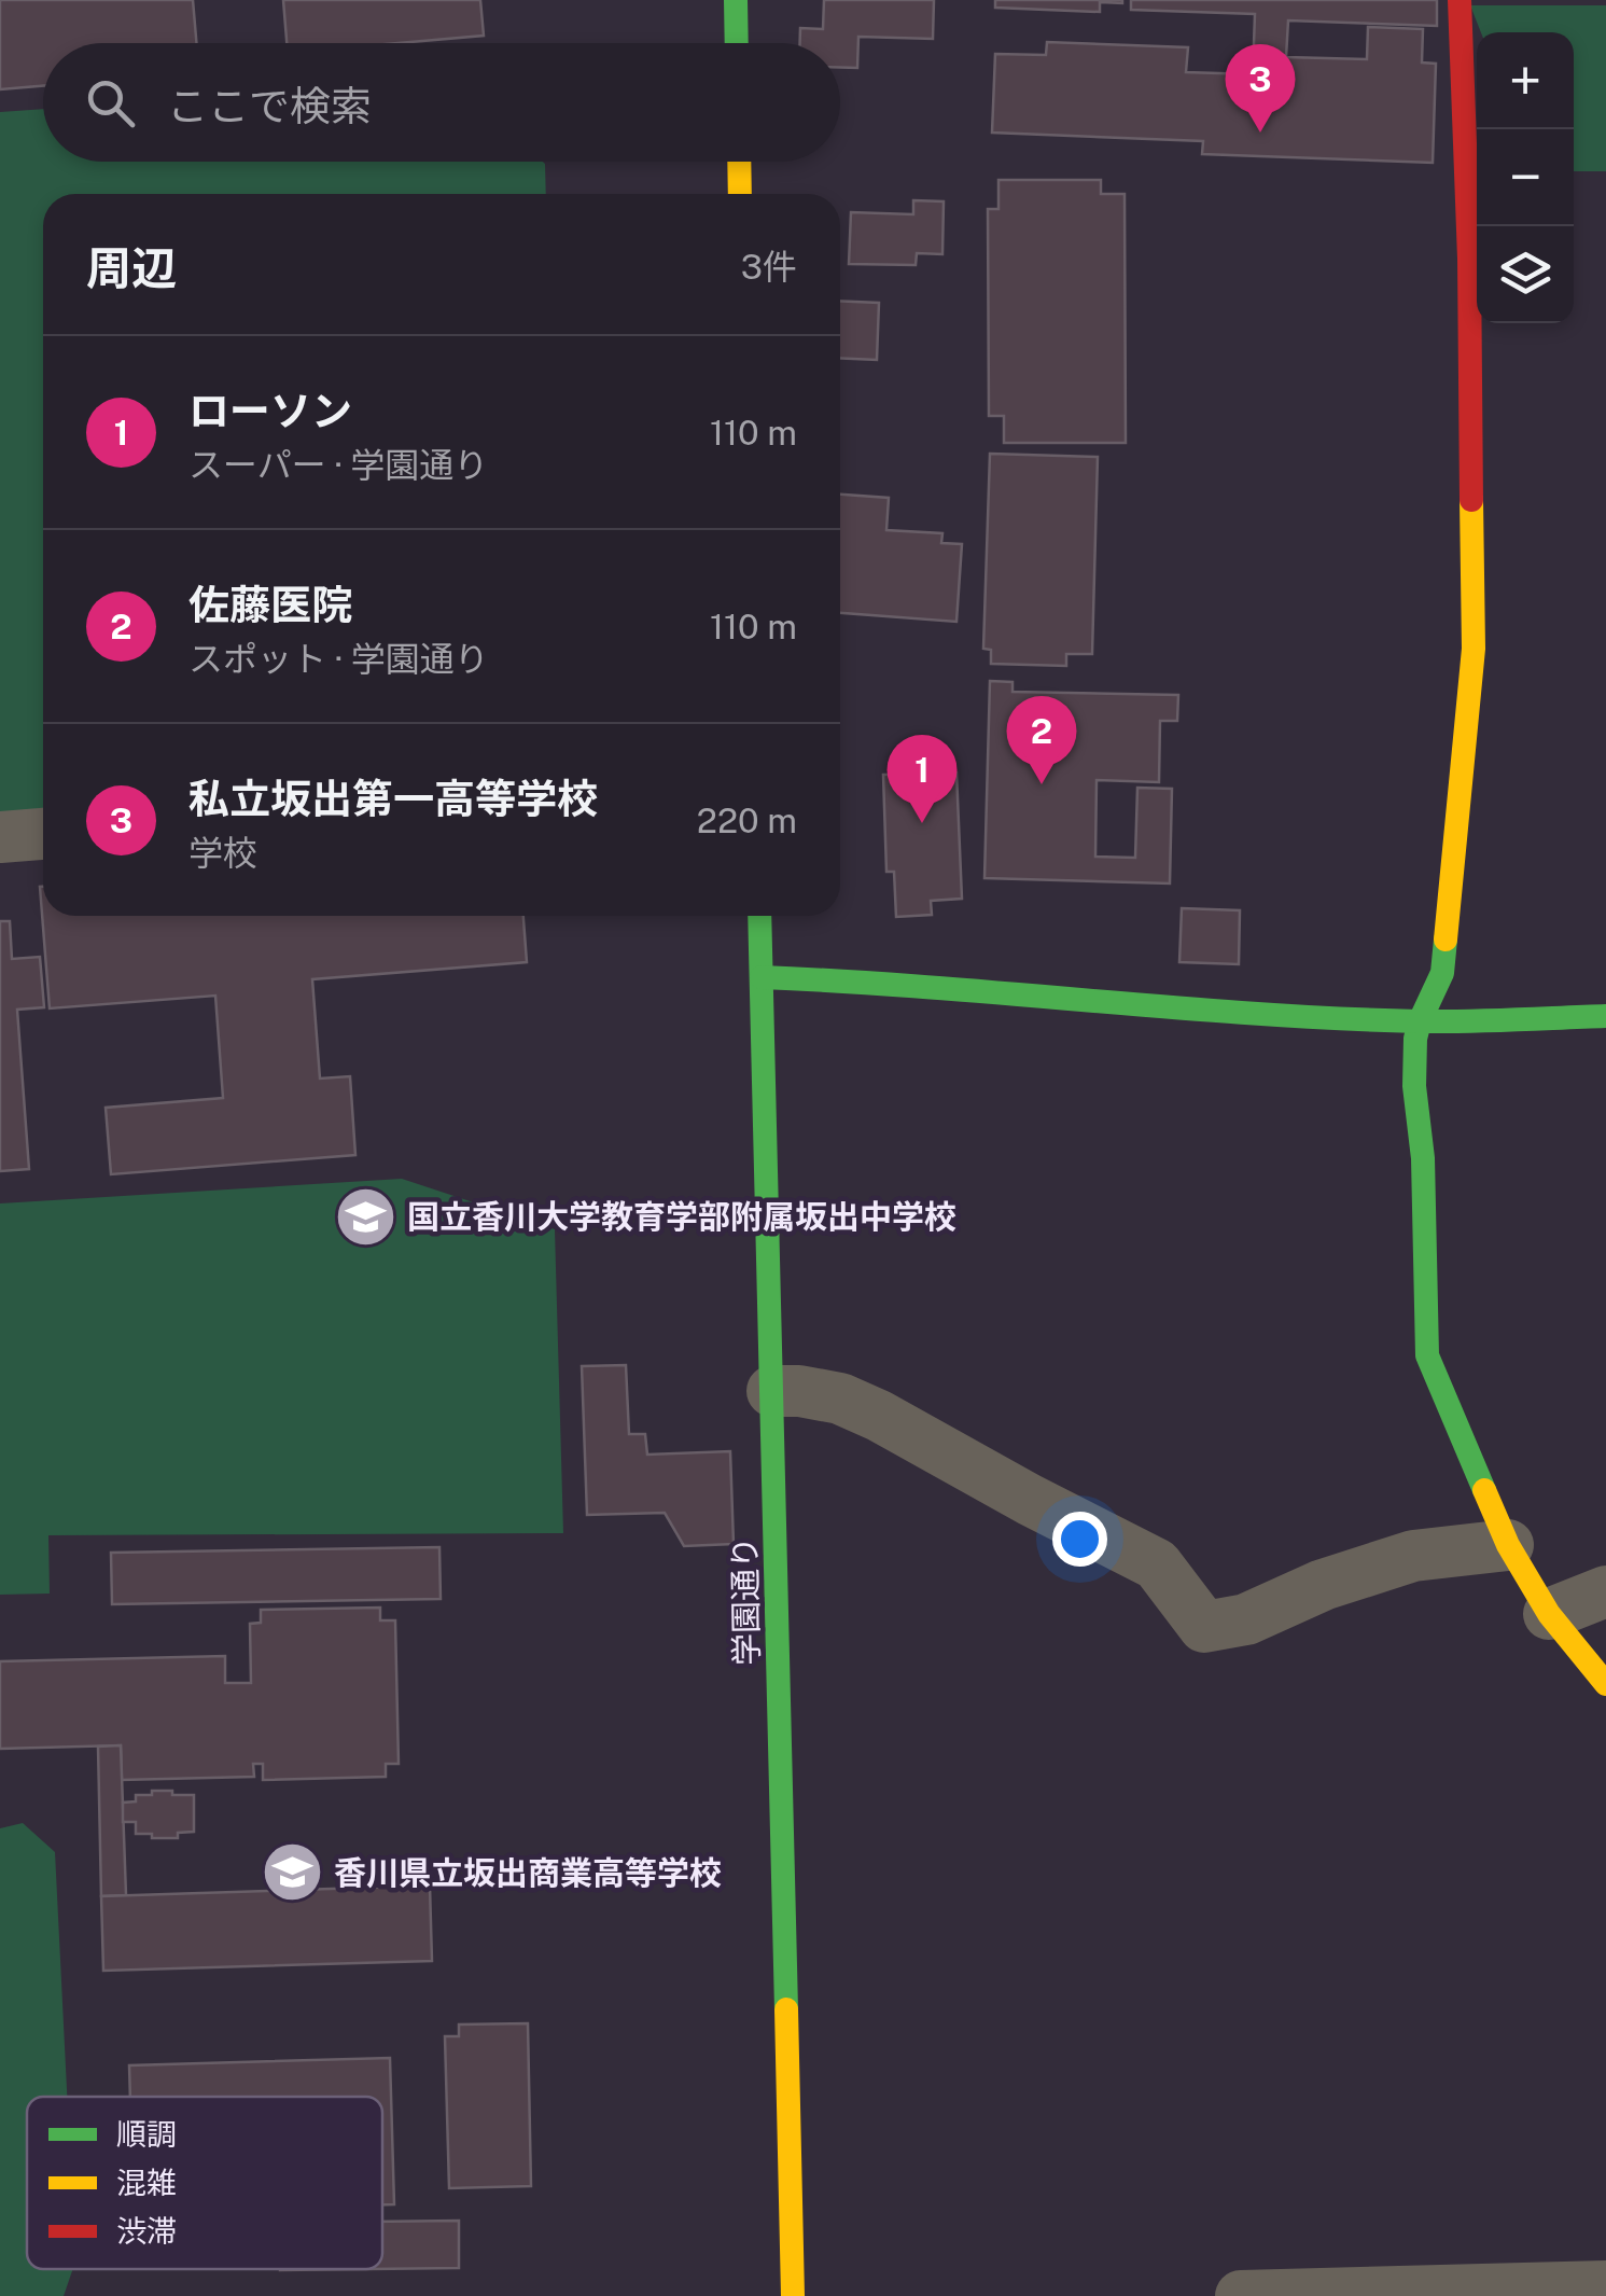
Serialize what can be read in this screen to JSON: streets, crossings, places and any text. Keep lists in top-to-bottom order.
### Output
{
  "streets": {
    "street": ["学園通り"]
  },
  "places": {
    "school or university": ["国立香川大学教育学部附属坂出中学校", "香川県立坂出商業高等学校"]
  },
  "legend": ["順調", "混雑", "渋滞"],
  "page": {
    "map_buttons": ["+", "−"],
    "search": "ここで検索",
    "pins": ["3", "2", "1"],
    "heading": ["周辺", "3件"],
    "list": [
      {
        "mark": "1",
        "name": "ローソン",
        "note": "スーパー · 学園通り",
        "value": "110 m"
      },
      {
        "mark": "2",
        "name": "佐藤医院",
        "note": "スポット · 学園通り",
        "value": "110 m"
      },
      {
        "mark": "3",
        "name": "私立坂出第一高等学校",
        "note": "学校",
        "value": "220 m"
      }
    ]
  }
}
